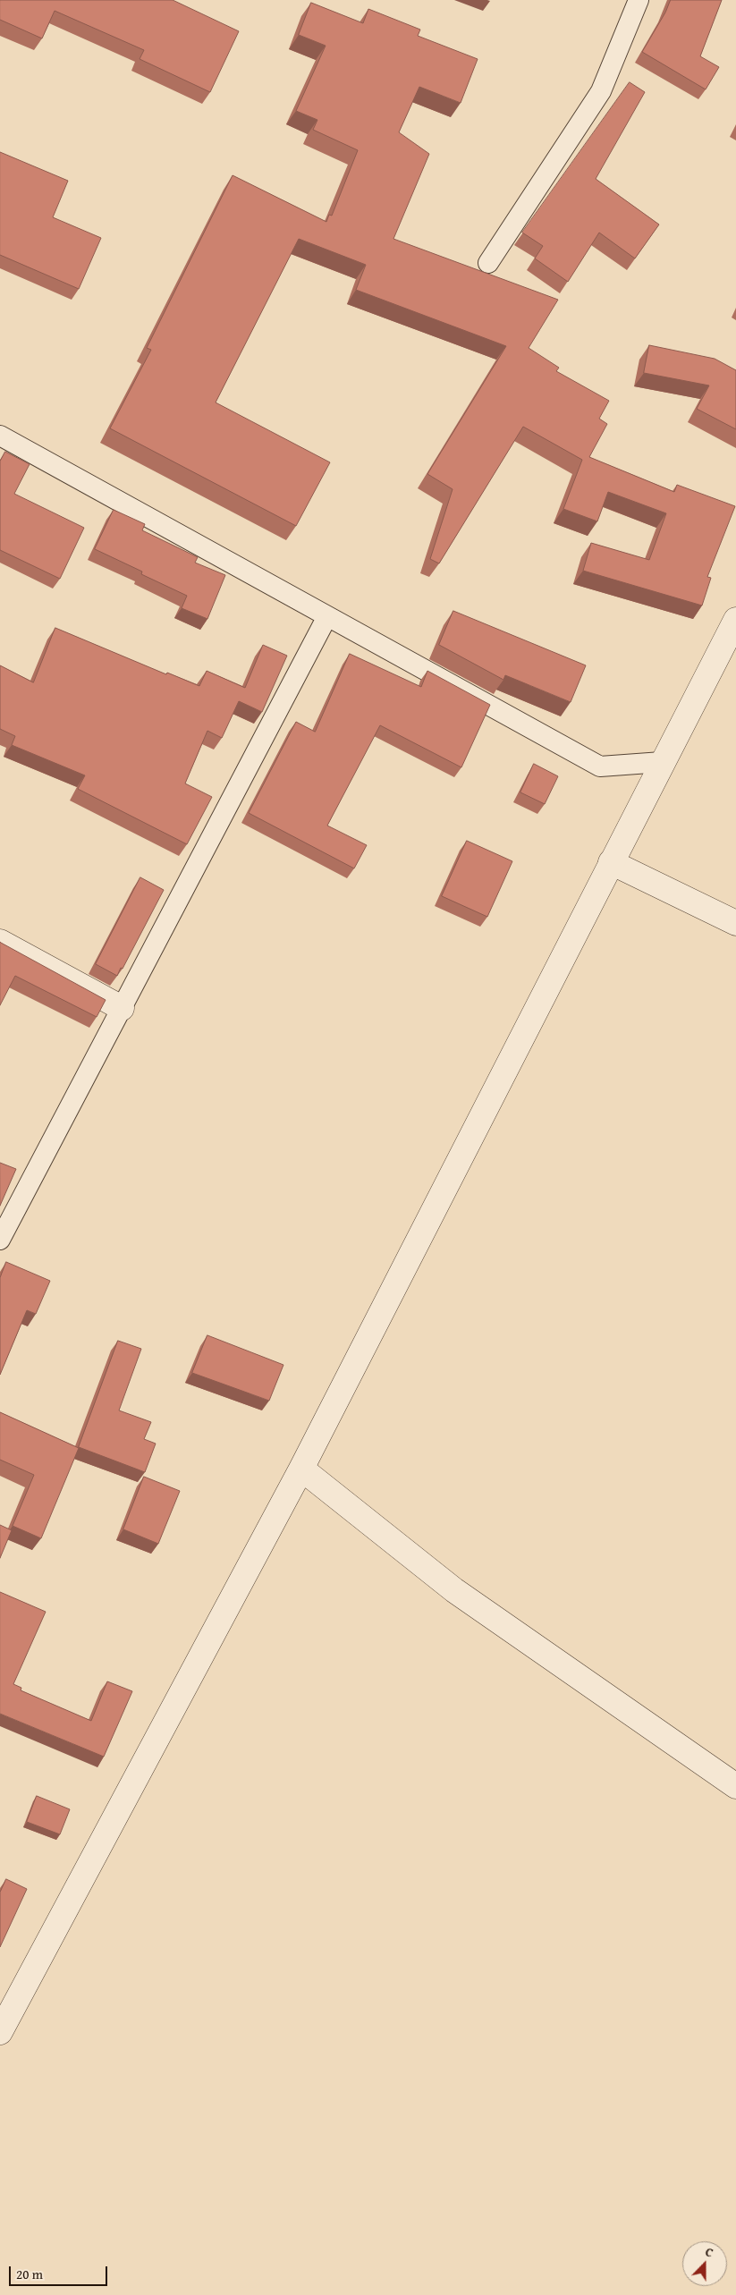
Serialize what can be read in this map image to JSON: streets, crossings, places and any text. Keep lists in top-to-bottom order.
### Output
{
  "scale_bar": "20 m",
  "north": "top"
}
